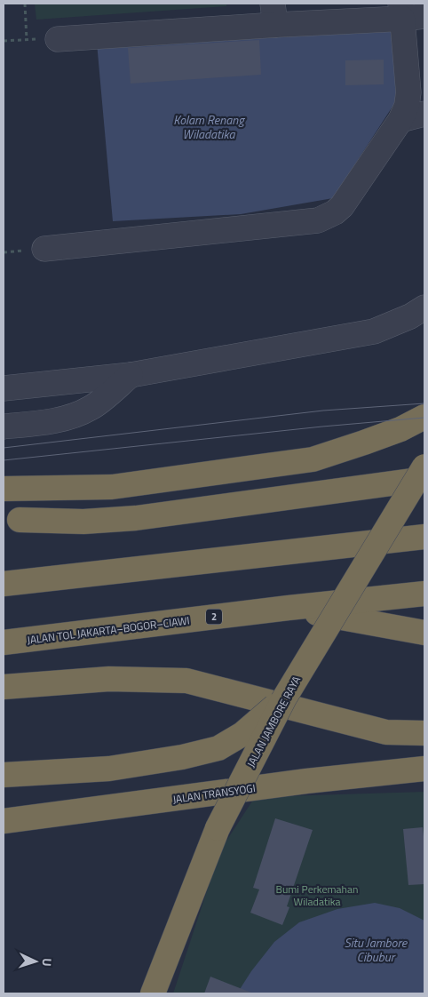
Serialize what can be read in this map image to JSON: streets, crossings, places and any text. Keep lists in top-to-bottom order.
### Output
{
  "streets": {
    "highway": [
      "2",
      "JALAN TOL JAKARTA–BOGOR–CIAWI",
      "JALAN JAMBORE RAYA",
      "JALAN TRANSYOGI"
    ]
  },
  "water": ["Kolam Renang Wiladatika", "Situ Jambore Cibubur"],
  "parks": ["Bumi Perkemahan Wiladatika"],
  "north": "right"
}
